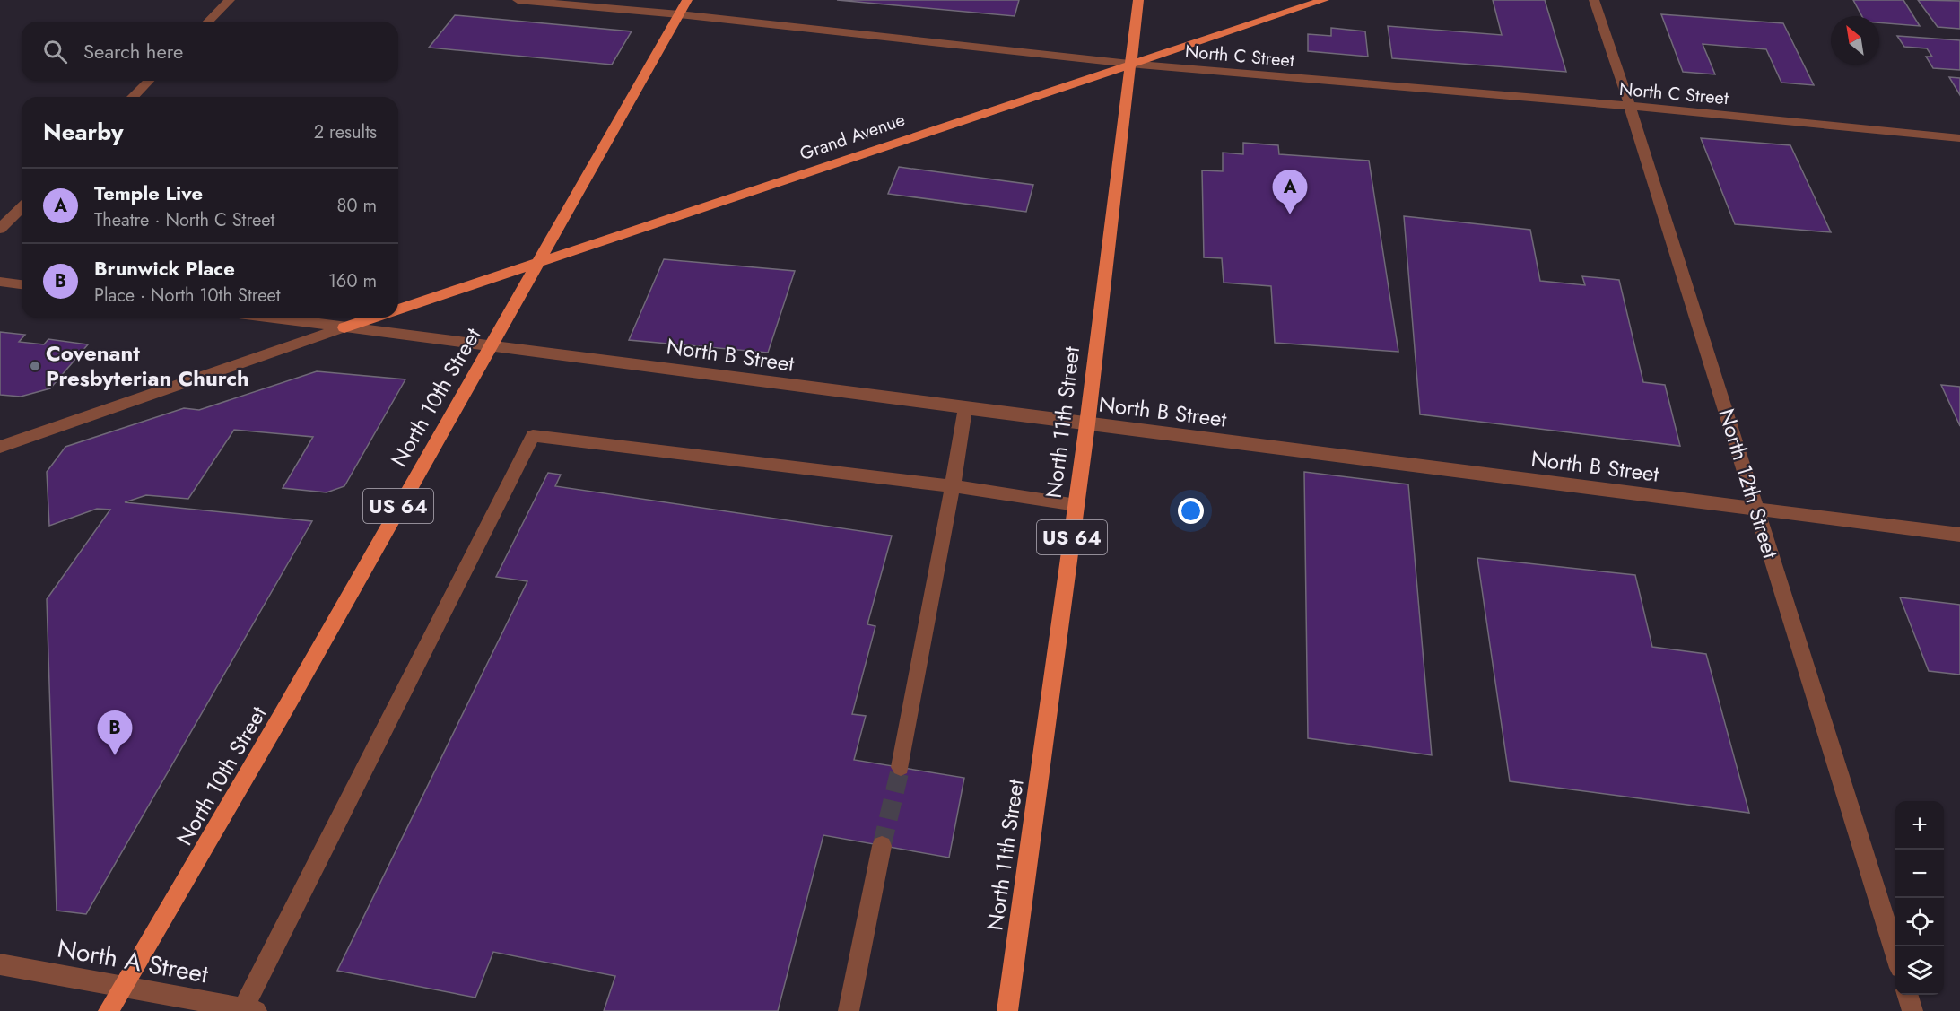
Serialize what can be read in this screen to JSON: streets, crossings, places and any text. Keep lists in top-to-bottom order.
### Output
{
  "streets": {
    "main road": [
      "Grand Avenue",
      "North 10th Street",
      "North 11th Street",
      "US 64"
    ],
    "street": [
      "North C Street",
      "North B Street",
      "North 12th Street",
      "North A Street"
    ]
  },
  "crossings": [
    ["North C Street", "Grand Avenue"],
    ["North C Street", "North 10th Street"],
    ["North C Street", "North 11th Street"],
    ["North C Street", "North 12th Street"],
    ["Grand Avenue", "North B Street"],
    ["Grand Avenue", "North 10th Street"],
    ["Grand Avenue", "North 11th Street"],
    ["North B Street", "North 10th Street"],
    ["North B Street", "North 11th Street"],
    ["North B Street", "North 12th Street"],
    ["North 10th Street", "North A Street"]
  ],
  "places": ["Covenant Presbyterian Church"],
  "north": "top left",
  "page": {
    "search": "Search here",
    "heading": ["Nearby", "2 results"],
    "list": [
      {
        "mark": "A",
        "name": "Temple Live",
        "note": "Theatre · North C Street",
        "value": "80 m"
      },
      {
        "mark": "B",
        "name": "Brunwick Place",
        "note": "Place · North 10th Street",
        "value": "160 m"
      }
    ],
    "pins": ["A", "B"],
    "map_buttons": ["+", "−"]
  }
}
